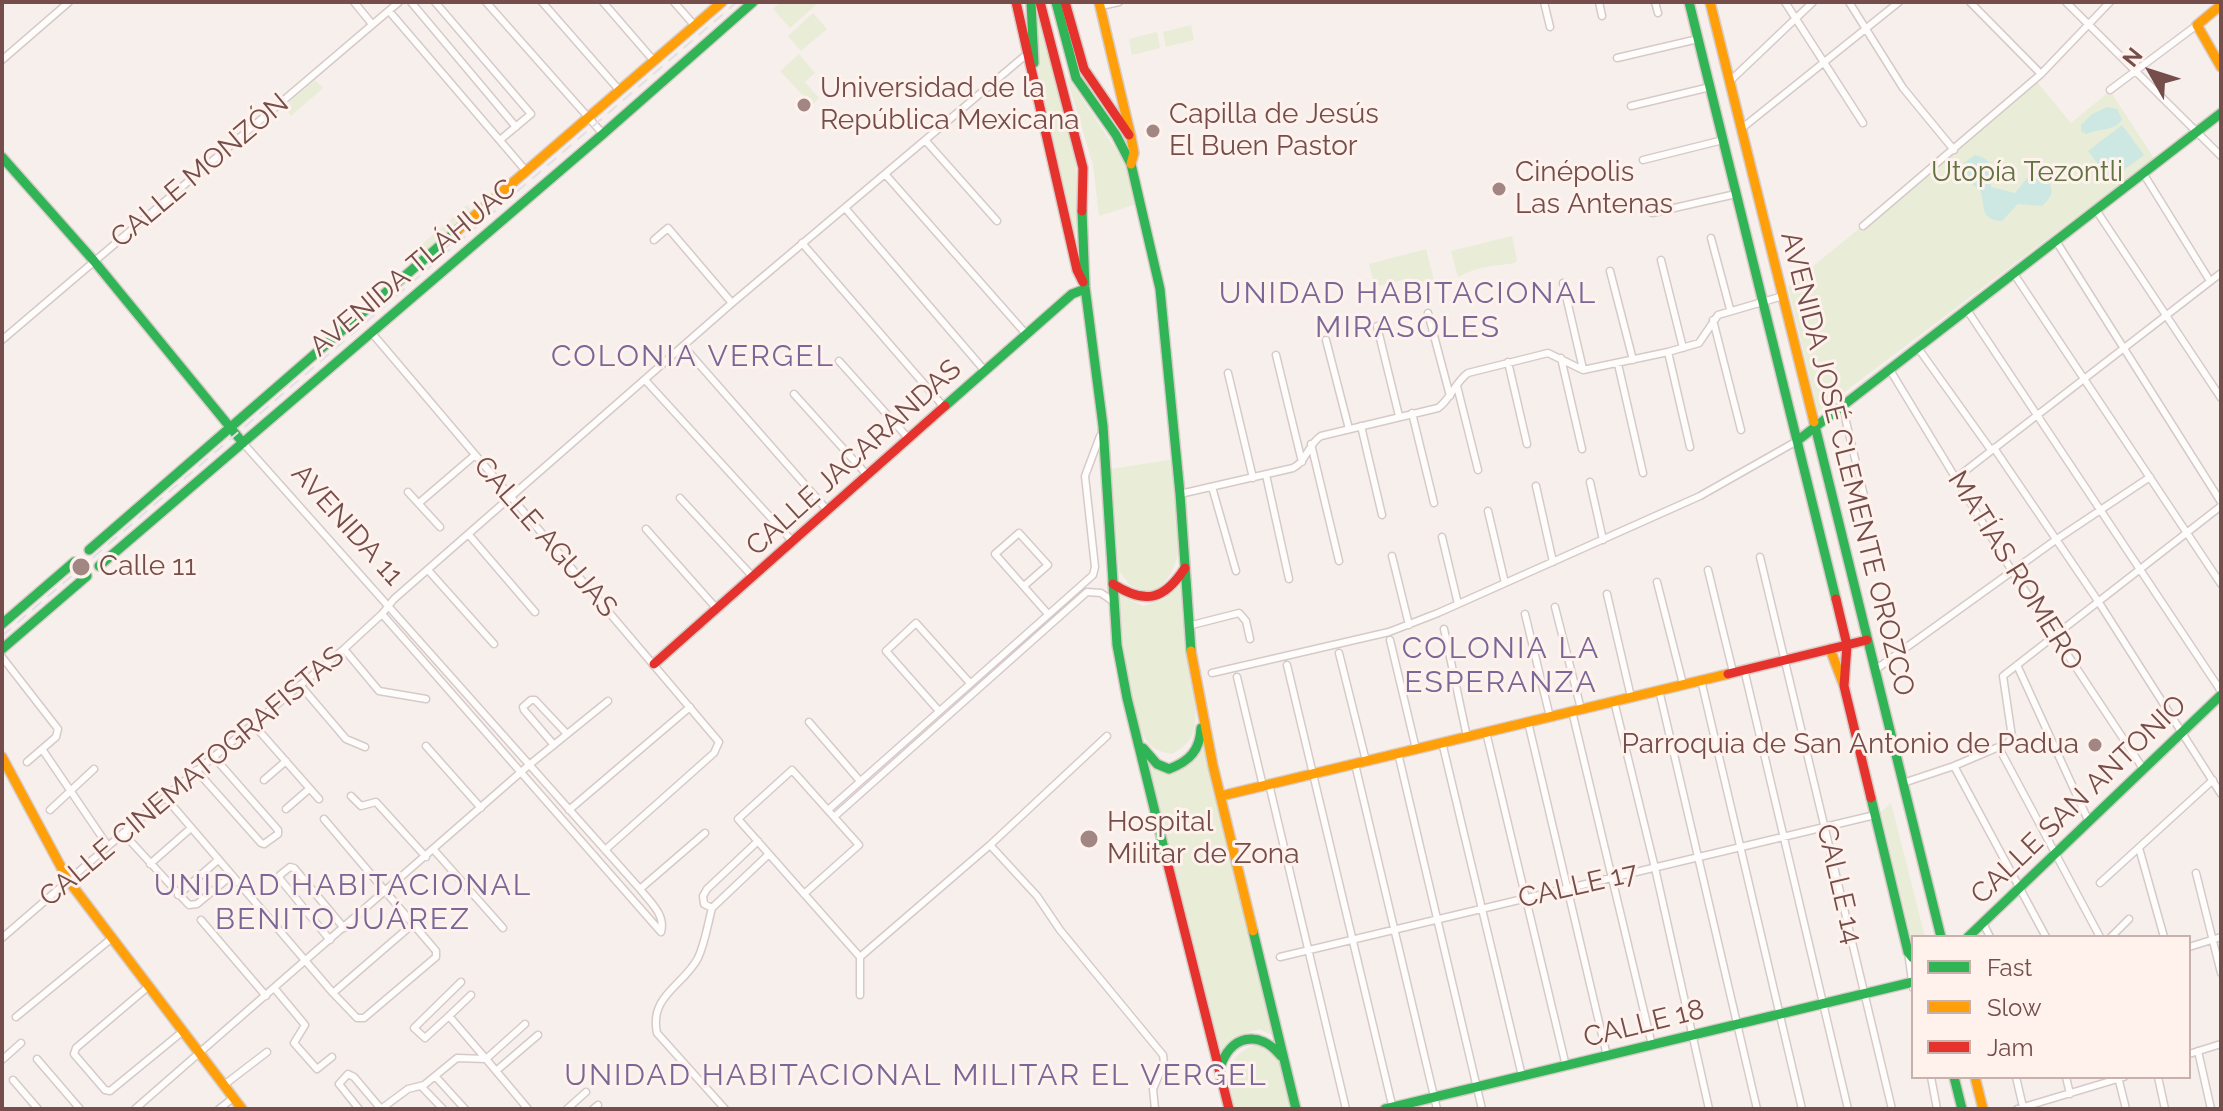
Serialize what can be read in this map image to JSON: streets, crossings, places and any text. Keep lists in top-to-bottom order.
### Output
{
  "streets": {
    "main road": [
      "AVENIDA TLÁHUAC",
      "CALLE JACARANDAS",
      "AVENIDA JOSÉ CLEMENTE OROZCO",
      "AVENIDA 11",
      "CALLE SAN ANTONIO",
      "CALLE 18"
    ],
    "street": [
      "CALLE MONZÓN",
      "CALLE AGUJAS",
      "MATÍAS ROMERO",
      "CALLE CINEMATOGRAFISTAS",
      "CALLE 14",
      "CALLE 17"
    ]
  },
  "crossings": [
    ["CALLE MONZÓN", "AVENIDA 11"],
    ["AVENIDA TLÁHUAC", "AVENIDA 11"],
    ["AVENIDA TLÁHUAC", "CALLE AGUJAS"],
    ["CALLE JACARANDAS", "CALLE AGUJAS"],
    ["AVENIDA 11", "CALLE AGUJAS"],
    ["AVENIDA 11", "CALLE CINEMATOGRAFISTAS"],
    ["CALLE AGUJAS", "CALLE CINEMATOGRAFISTAS"],
    ["MATÍAS ROMERO", "CALLE SAN ANTONIO"],
    ["CALLE 14", "CALLE 17"],
    ["CALLE 14", "CALLE 18"]
  ],
  "districts": [
    "UNIDAD HABITACIONAL MIRASOLES",
    "COLONIA VERGEL",
    "COLONIA LA ESPERANZA",
    "UNIDAD HABITACIONAL BENITO JUÁREZ",
    "UNIDAD HABITACIONAL MILITAR EL VERGEL"
  ],
  "parks": ["Utopía Tezontli"],
  "places": [
    "Universidad de la República Mexicana",
    "Capilla de Jesús El Buen Pastor",
    "Cinépolis Las Antenas",
    "Calle 11",
    "Parroquia de San Antonio de Padua",
    "Hospital Militar de Zona"
  ],
  "legend": ["Fast", "Slow", "Jam"],
  "north": "top left"
}
